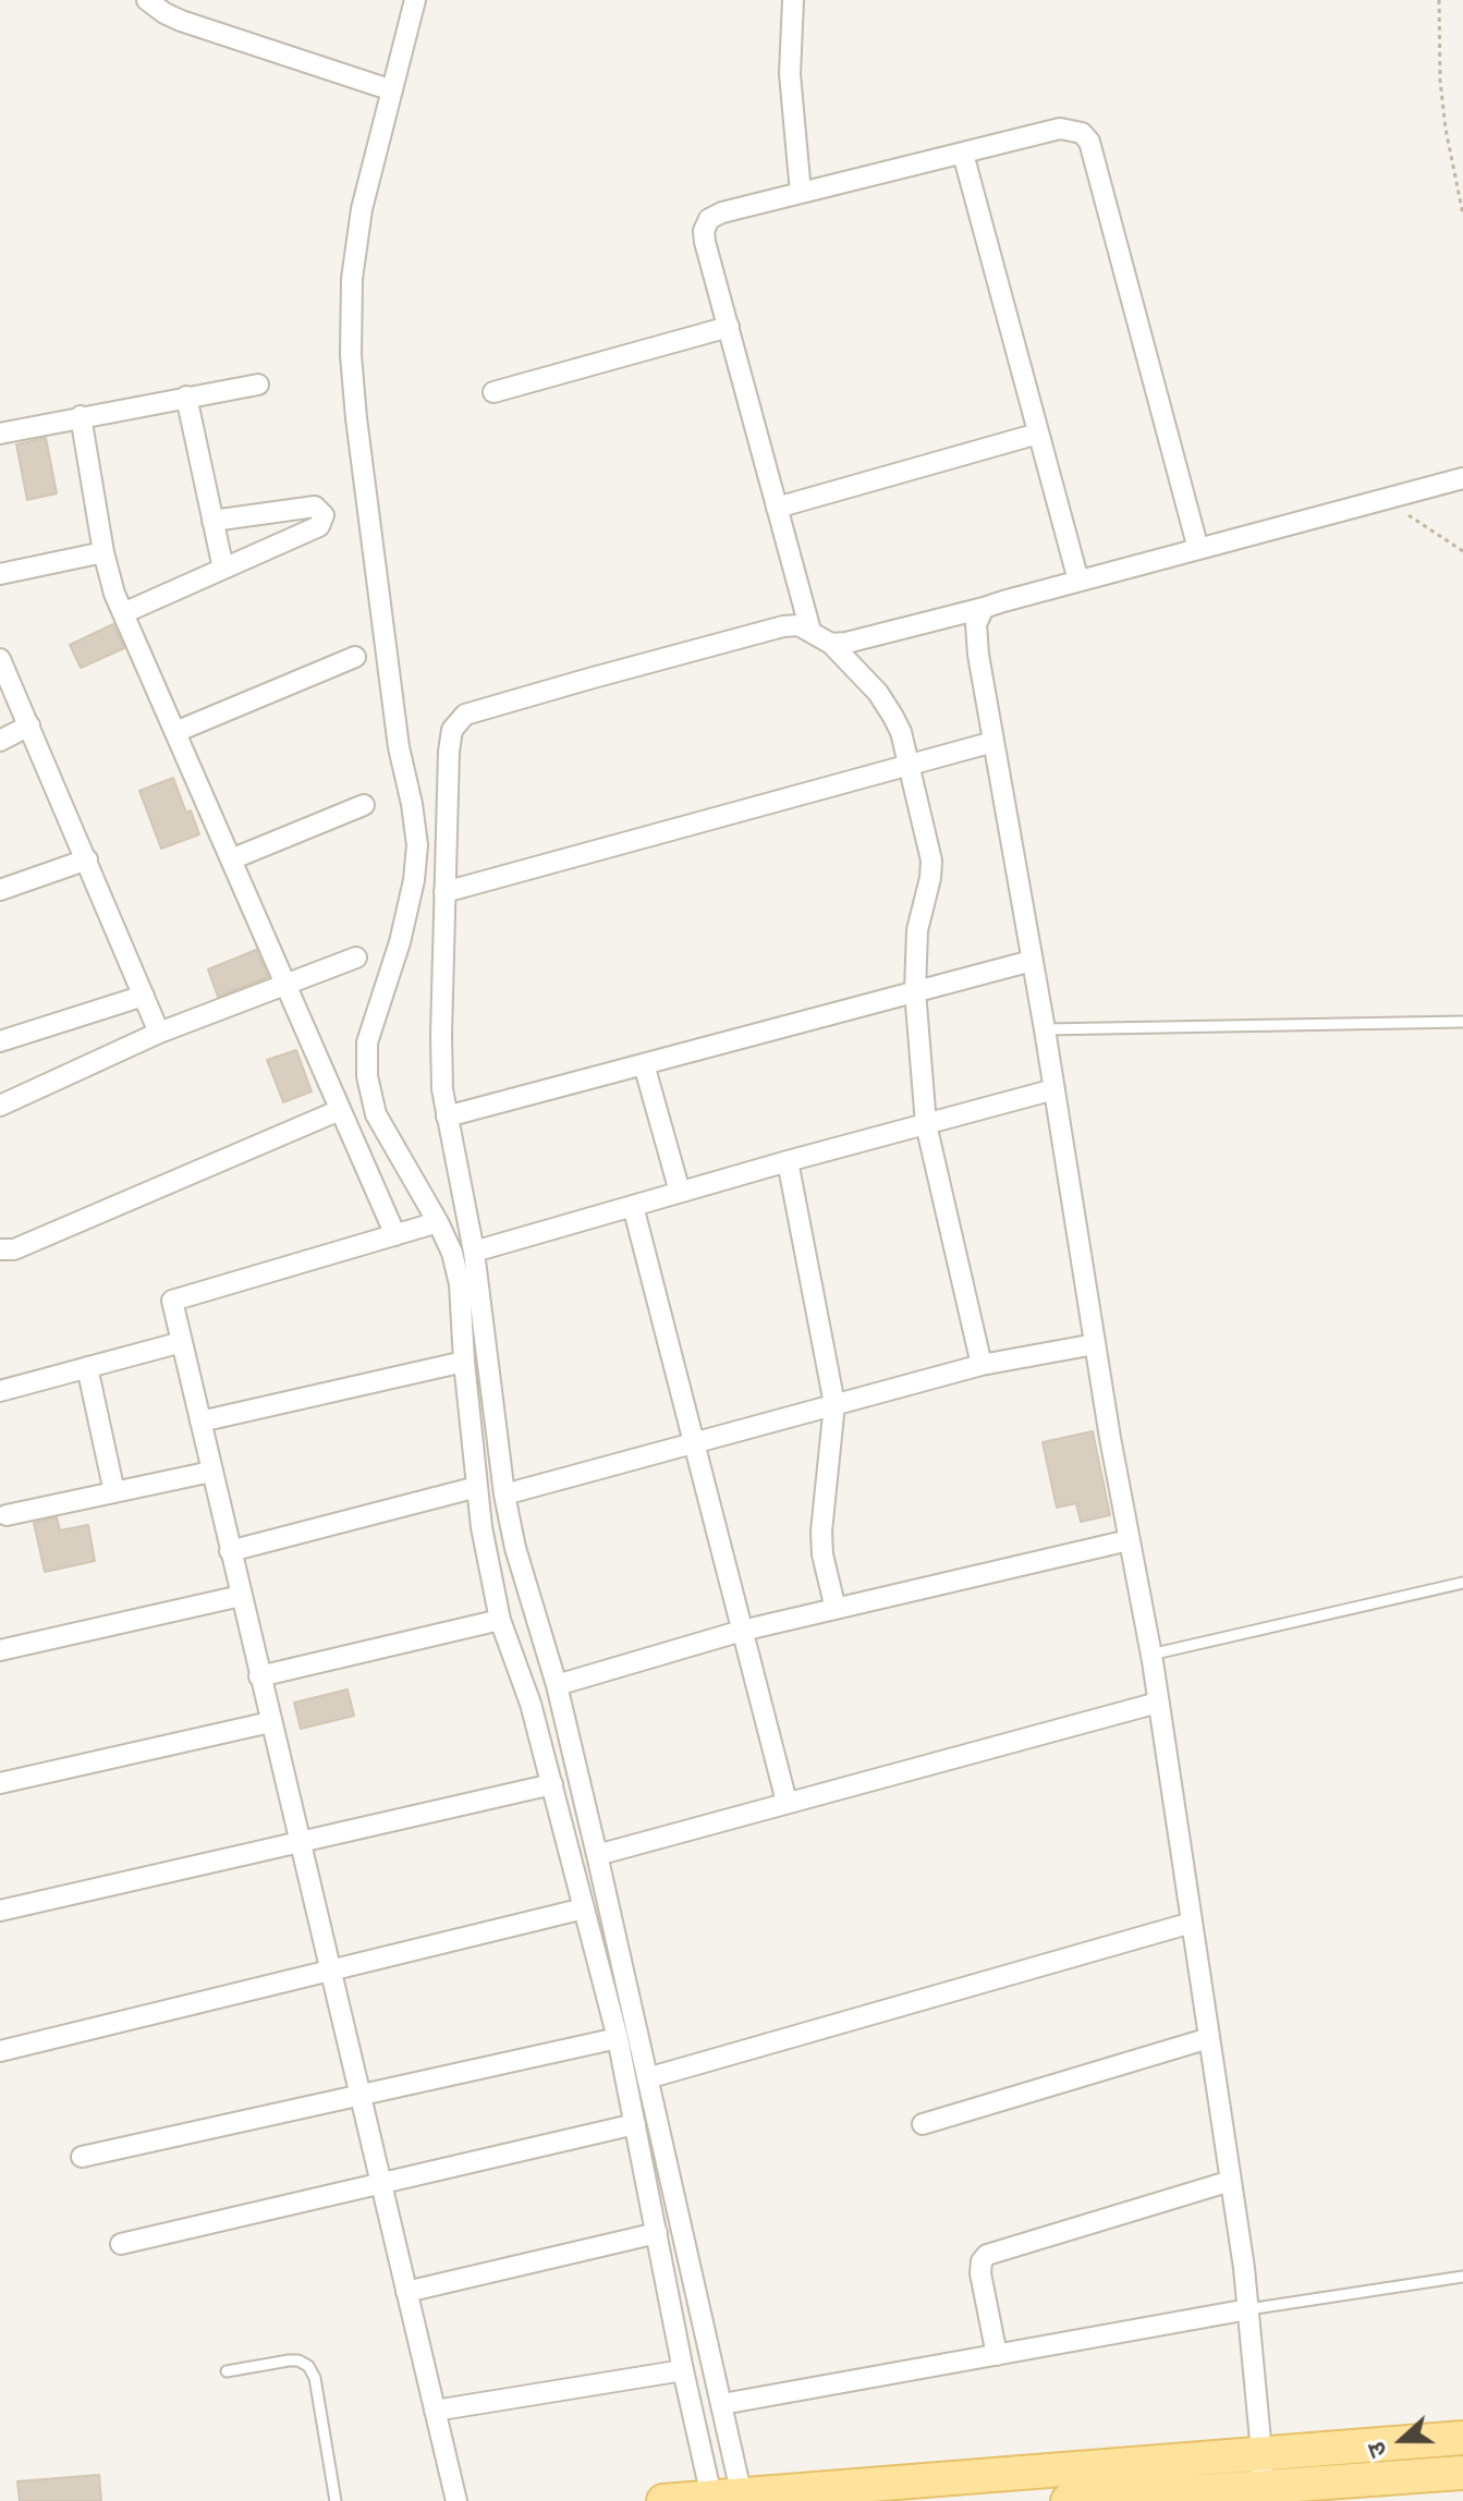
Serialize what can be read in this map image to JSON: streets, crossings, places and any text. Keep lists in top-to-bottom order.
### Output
{
  "north": "left"
}
